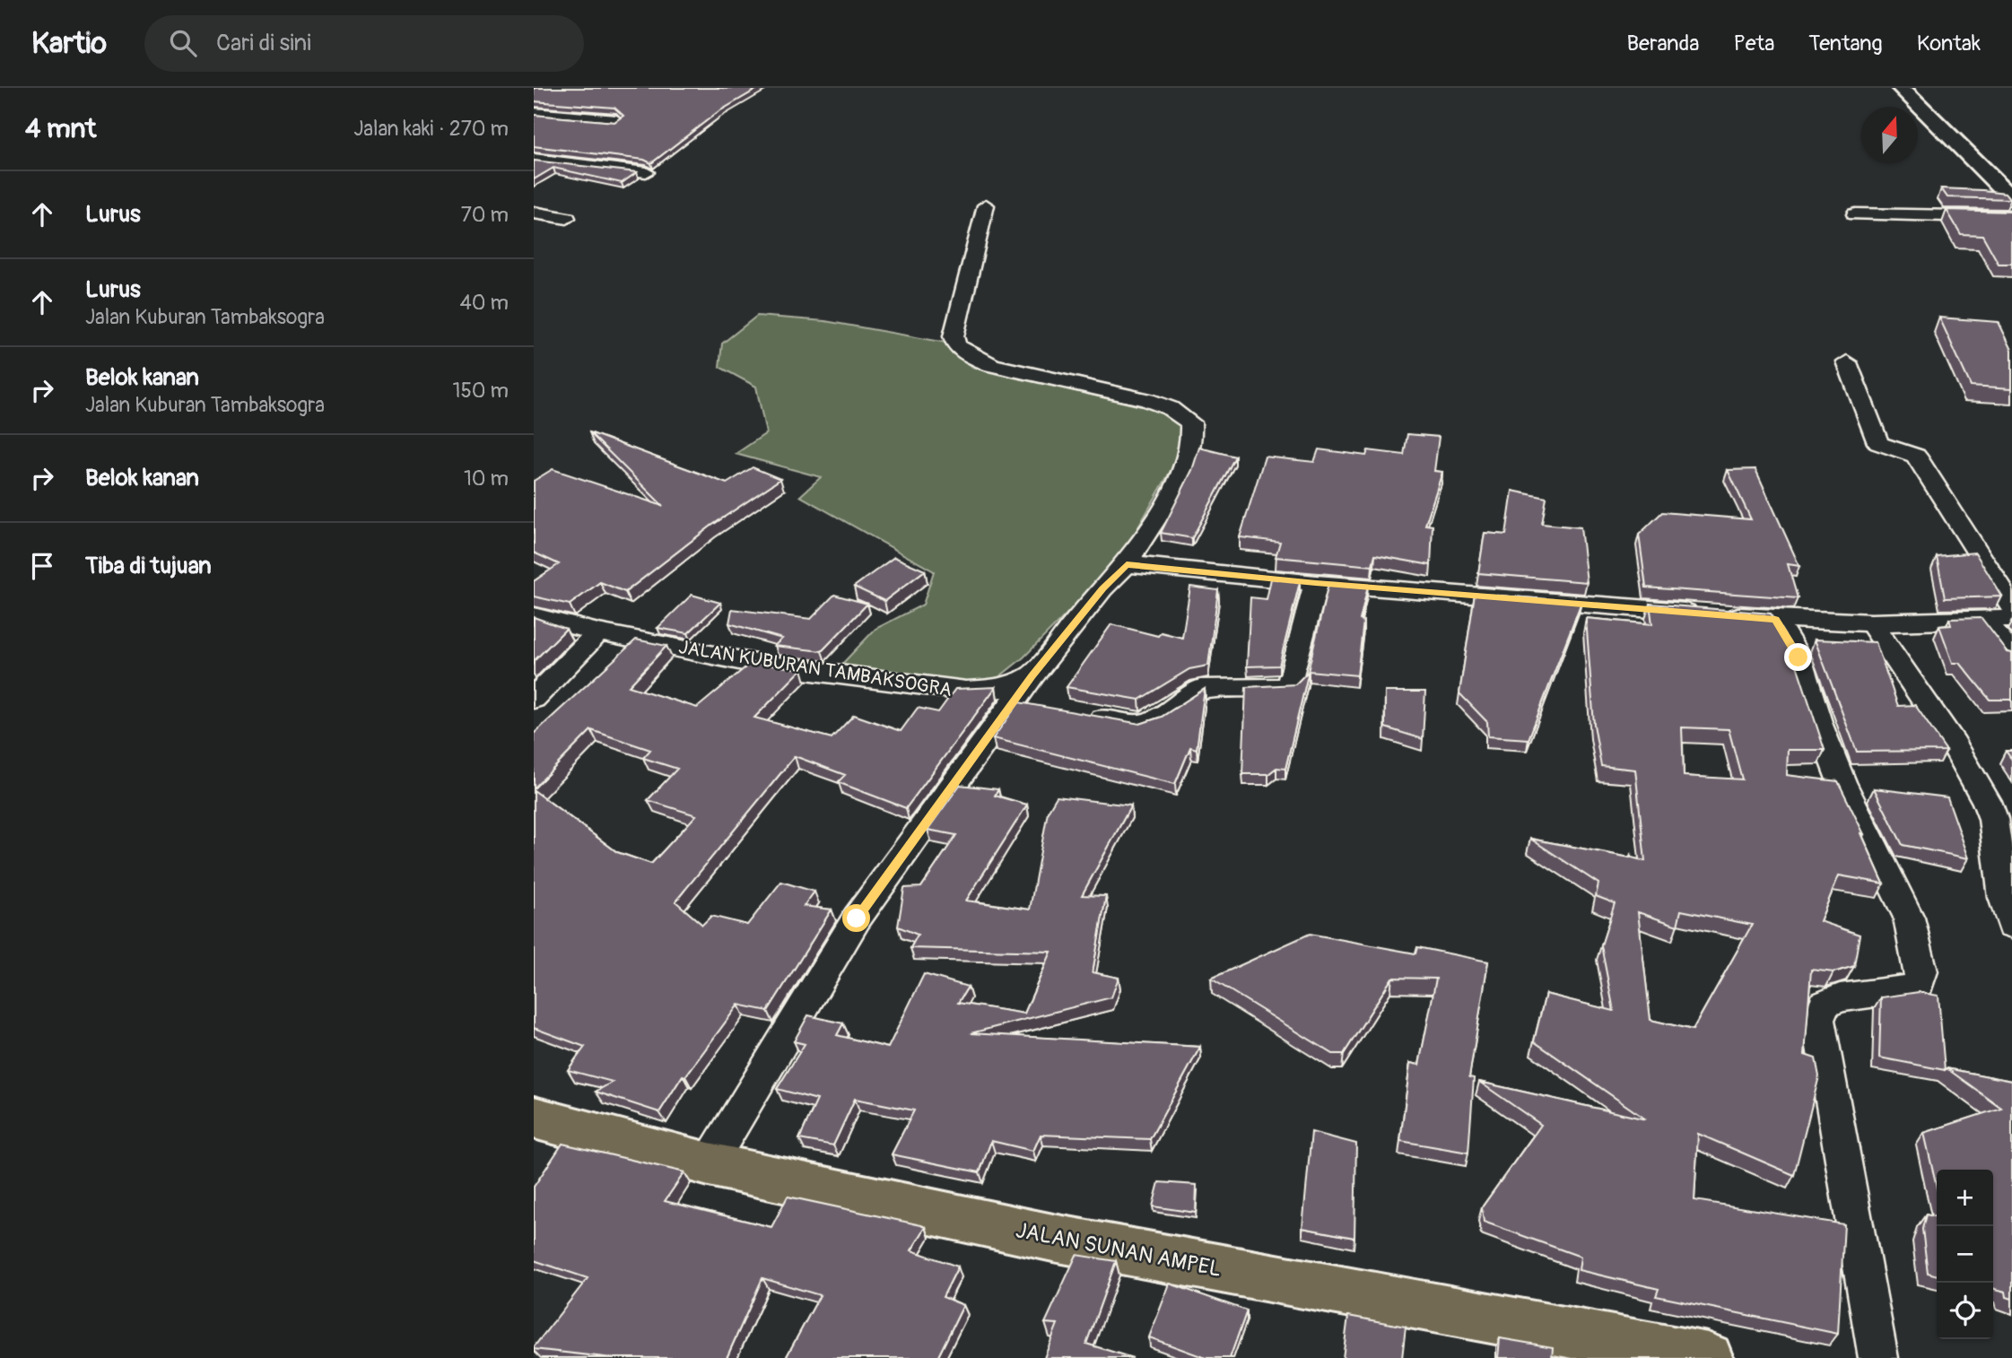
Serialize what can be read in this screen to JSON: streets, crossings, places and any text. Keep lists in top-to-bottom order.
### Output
{
  "streets": {
    "main road": ["JALAN SUNAN AMPEL"],
    "street": ["JALAN KUBURAN TAMBAKSOGRA"]
  },
  "north": "top",
  "page": {
    "header": "Kartio",
    "search": "Cari di sini",
    "nav": [
      "Beranda",
      "Peta",
      "Tentang",
      "Kontak"
    ],
    "heading": ["4 mnt", "Jalan kaki · 270 m"],
    "list": [
      ["Lurus", "70 m"],
      ["Lurus", "Jalan Kuburan Tambaksogra", "40 m"],
      ["Belok kanan", "Jalan Kuburan Tambaksogra", "150 m"],
      ["Belok kanan", "10 m"],
      "Tiba di tujuan"
    ],
    "map_buttons": ["+", "−"]
  }
}
